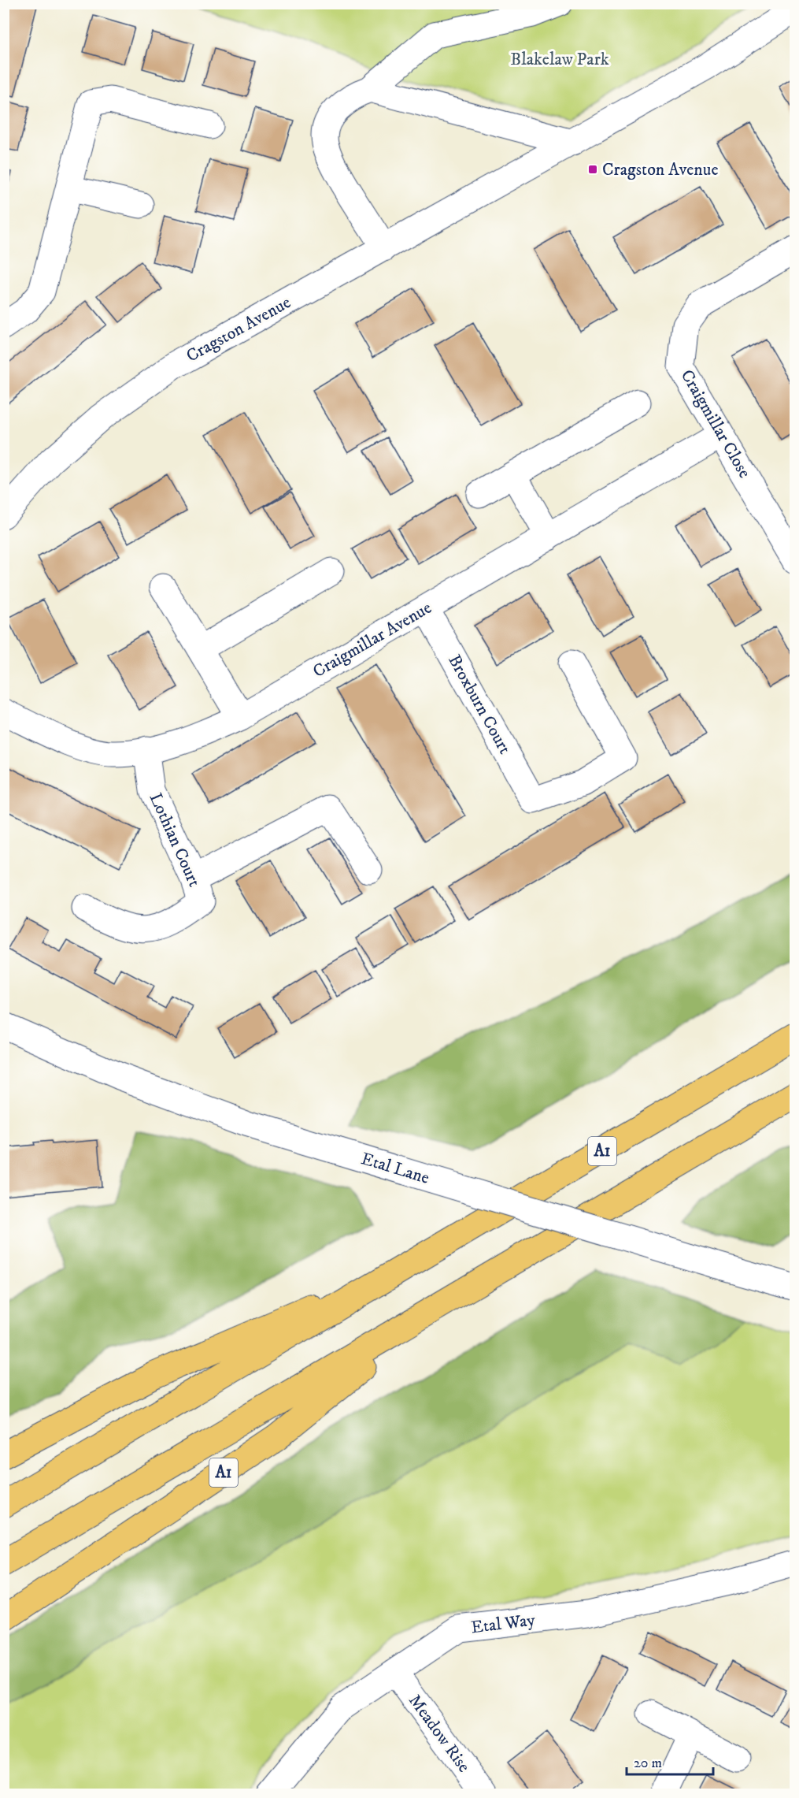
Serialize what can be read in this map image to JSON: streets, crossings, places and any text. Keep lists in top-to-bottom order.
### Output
{
  "streets": {
    "highway": ["A1"],
    "street": [
      "Cragston Avenue",
      "Craigmillar Close",
      "Craigmillar Avenue",
      "Broxburn Court",
      "Lothian Court",
      "Etal Lane",
      "Etal Way",
      "Meadow Rise"
    ]
  },
  "crossings": [
    ["Craigmillar Close", "Craigmillar Avenue"],
    ["Craigmillar Avenue", "Broxburn Court"],
    ["Craigmillar Avenue", "Lothian Court"],
    ["Etal Way", "Meadow Rise"]
  ],
  "parks": ["Blakelaw Park"],
  "places": {
    "transit": ["Cragston Avenue"]
  },
  "scale_bar": "20 m"
}
